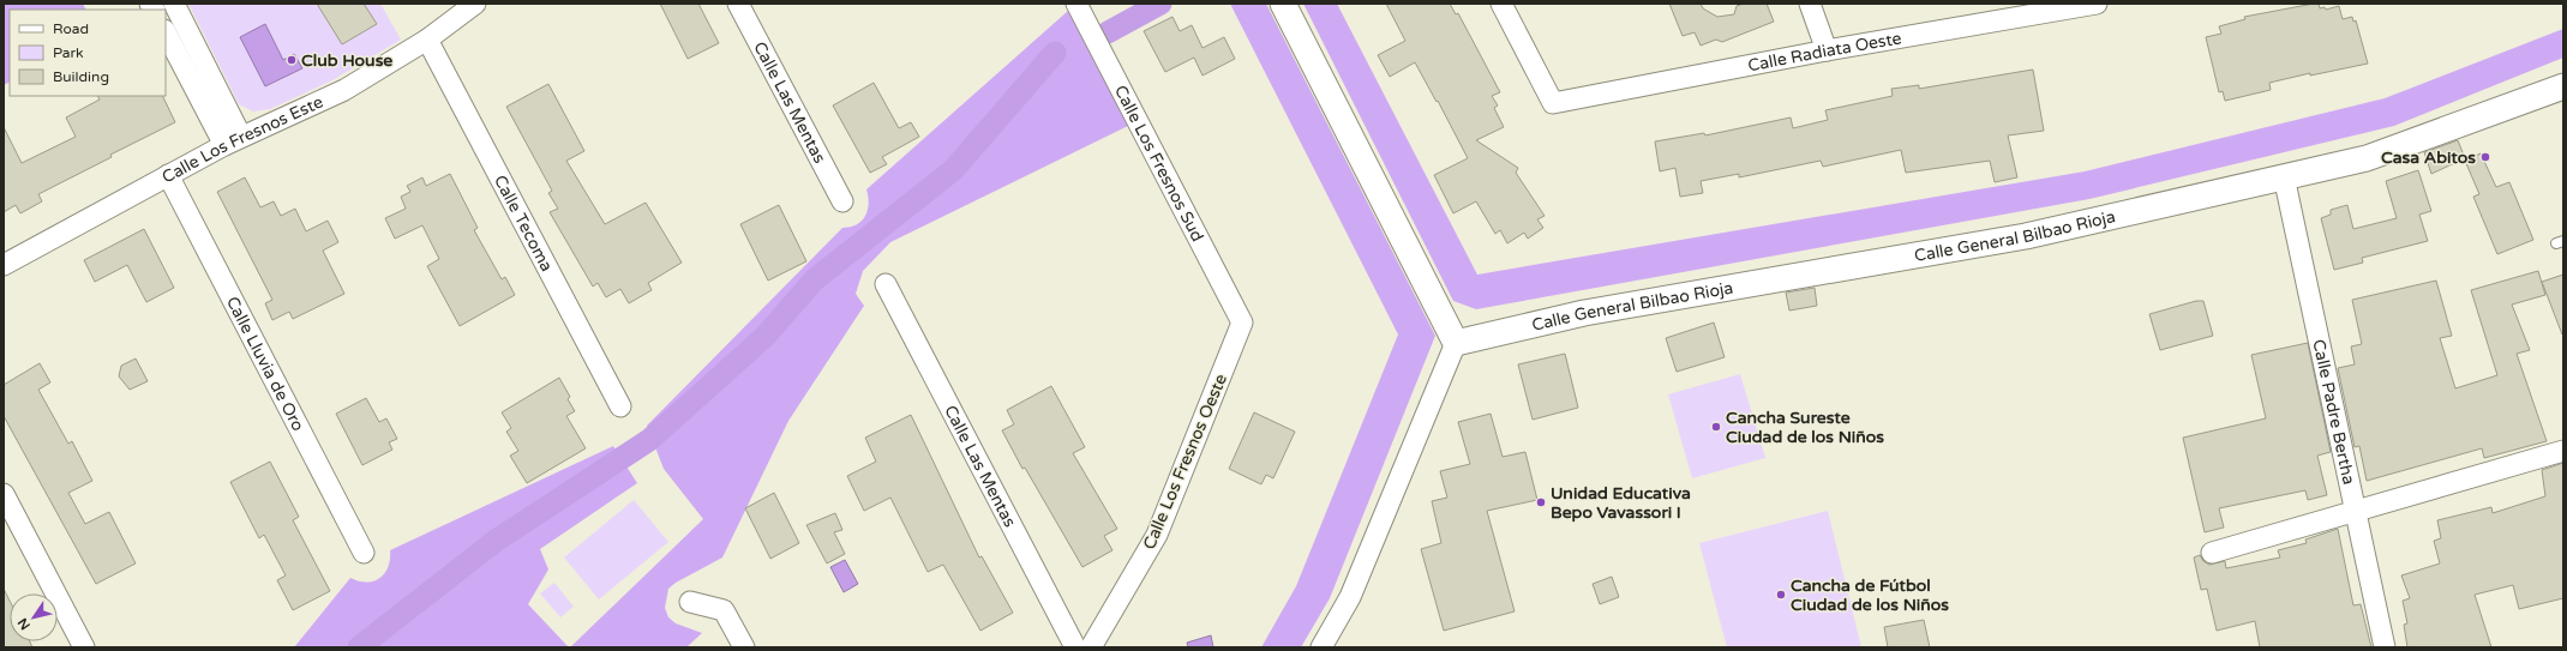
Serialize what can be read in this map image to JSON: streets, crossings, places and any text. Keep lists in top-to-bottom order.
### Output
{
  "streets": {
    "street": [
      "Calle Radiata Oeste",
      "Calle Las Mentas",
      "Calle Los Fresnos Este",
      "Calle Los Fresnos Sud",
      "Calle Tecoma",
      "Calle General Bilbao Rioja",
      "Calle Lluvia de Oro",
      "Calle Padre Bertha",
      "Calle Los Fresnos Oeste"
    ]
  },
  "crossings": [
    ["Calle Los Fresnos Este", "Calle Tecoma"],
    ["Calle Los Fresnos Este", "Calle Lluvia de Oro"],
    ["Calle Los Fresnos Sud", "Calle Los Fresnos Oeste"],
    ["Calle General Bilbao Rioja", "Calle Padre Bertha"]
  ],
  "places": [
    "Club House",
    "Casa Abitos",
    "Cancha Sureste Ciudad de los Niños",
    "Unidad Educativa Bepo Vavassori I",
    "Cancha de Fútbol Ciudad de los Niños"
  ],
  "legend": ["Road", "Park", "Building"],
  "north": "bottom left"
}
